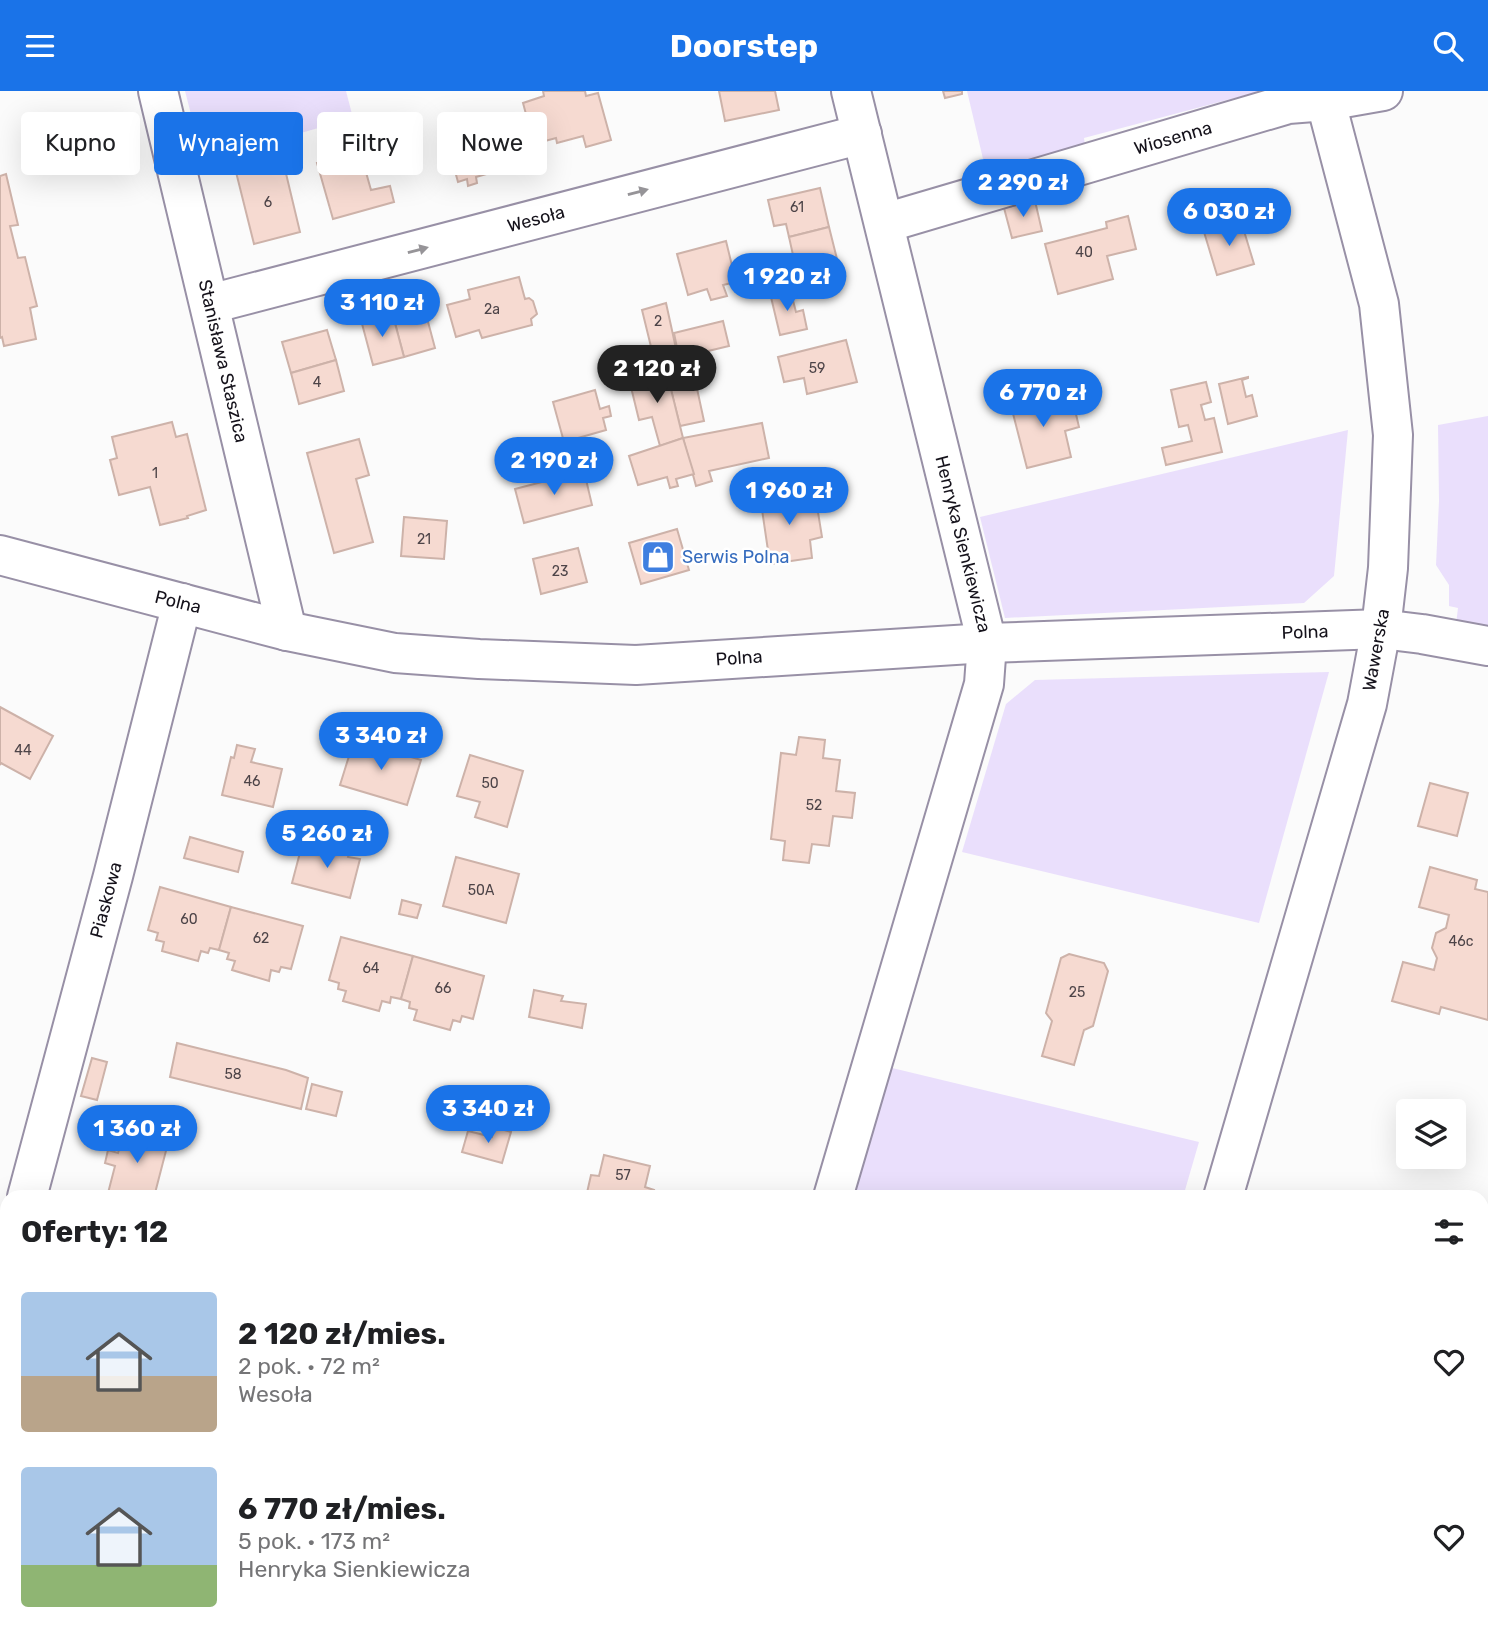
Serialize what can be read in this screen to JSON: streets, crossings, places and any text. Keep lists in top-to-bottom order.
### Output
{
  "streets": {
    "street": [
      "Wiosenna",
      "Wesoła",
      "Stanisława Staszica",
      "Henryka Sienkiewicza",
      "Polna",
      "Wawerska",
      "Piaskowa"
    ]
  },
  "crossings": [
    ["Wiosenna", "Henryka Sienkiewicza"],
    ["Wiosenna", "Wawerska"],
    ["Wesoła", "Stanisława Staszica"],
    ["Wesoła", "Henryka Sienkiewicza"],
    ["Stanisława Staszica", "Polna"],
    ["Henryka Sienkiewicza", "Polna"],
    ["Polna", "Wawerska"],
    ["Polna", "Piaskowa"]
  ],
  "one_way": ["Wesoła"],
  "places": {
    "shop": ["Serwis Polna"]
  },
  "house_numbers": [
    "6",
    "61",
    "40",
    "2a",
    "2",
    "59",
    "4",
    "1",
    "21",
    "23",
    "44",
    "46",
    "50",
    "52",
    "50A",
    "60",
    "62",
    "46c",
    "64",
    "66",
    "25",
    "58",
    "57"
  ],
  "page": {
    "header": "Doorstep",
    "chip": [
      "Kupno",
      "Wynajem",
      "Filtry",
      "Nowe"
    ],
    "price": [
      "2 290 zł",
      "6 030 zł",
      "1 920 zł",
      "3 110 zł",
      "2 120 zł",
      "6 770 zł",
      "2 190 zł",
      "1 960 zł",
      "3 340 zł",
      "5 260 zł",
      "3 340 zł",
      "1 360 zł"
    ],
    "heading": "Oferty: 12",
    "list": [
      {
        "name": "2 120 zł/mies.",
        "note": "2 pok. · 72 m² · Wesoła"
      },
      {
        "name": "6 770 zł/mies.",
        "note": "5 pok. · 173 m² · Henryka Sienkiewicza"
      }
    ]
  }
}
